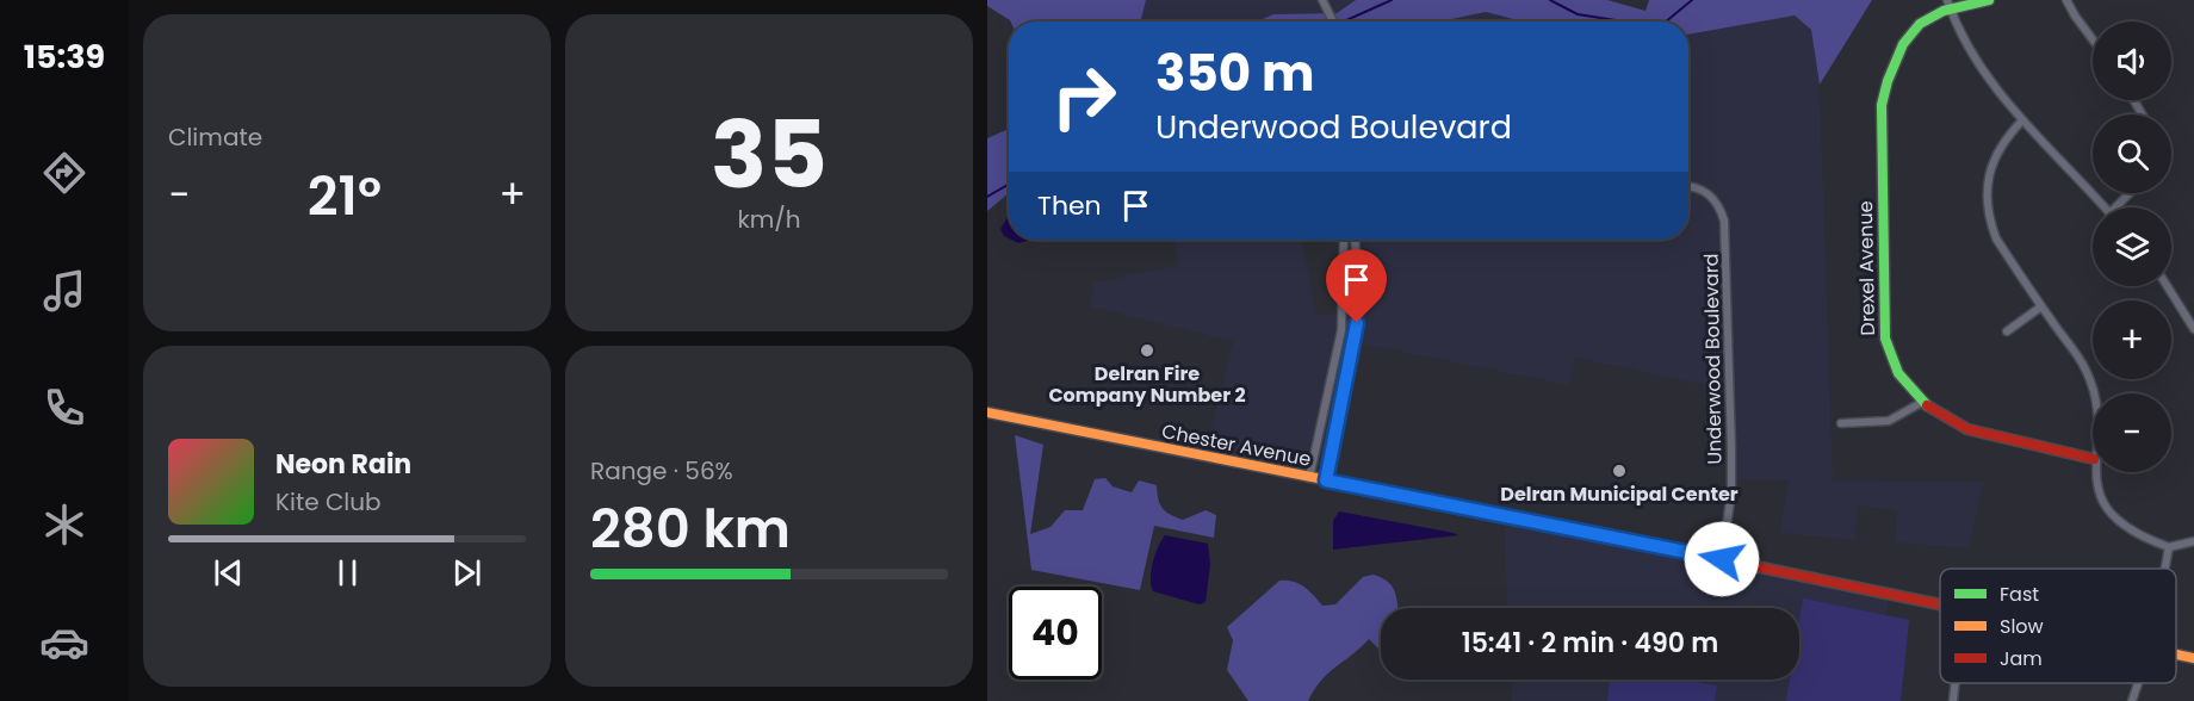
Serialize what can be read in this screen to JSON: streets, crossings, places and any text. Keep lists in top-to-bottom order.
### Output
{
  "streets": {
    "street": ["Drexel Avenue", "Underwood Boulevard", "Chester Avenue"]
  },
  "crossings": [
    ["Underwood Boulevard", "Chester Avenue"]
  ],
  "places": ["Delran Fire Company Number 2", "Delran Municipal Center"],
  "legend": ["Fast", "Slow", "Jam"],
  "page": {
    "tabs": "15:39",
    "tile": [
      "Climate",
      ["35", "km/h"],
      ["Range · 56%", "280 km"]
    ],
    "map_buttons": ["+", "−"],
    "turn": ["350 m", "Underwood Boulevard"],
    "heat": ["−", "21°", "+"],
    "then": "Then",
    "song": ["Neon Rain", "Kite Club"],
    "limit": "40",
    "trip": "15:41 · 2 min · 490 m"
  }
}
